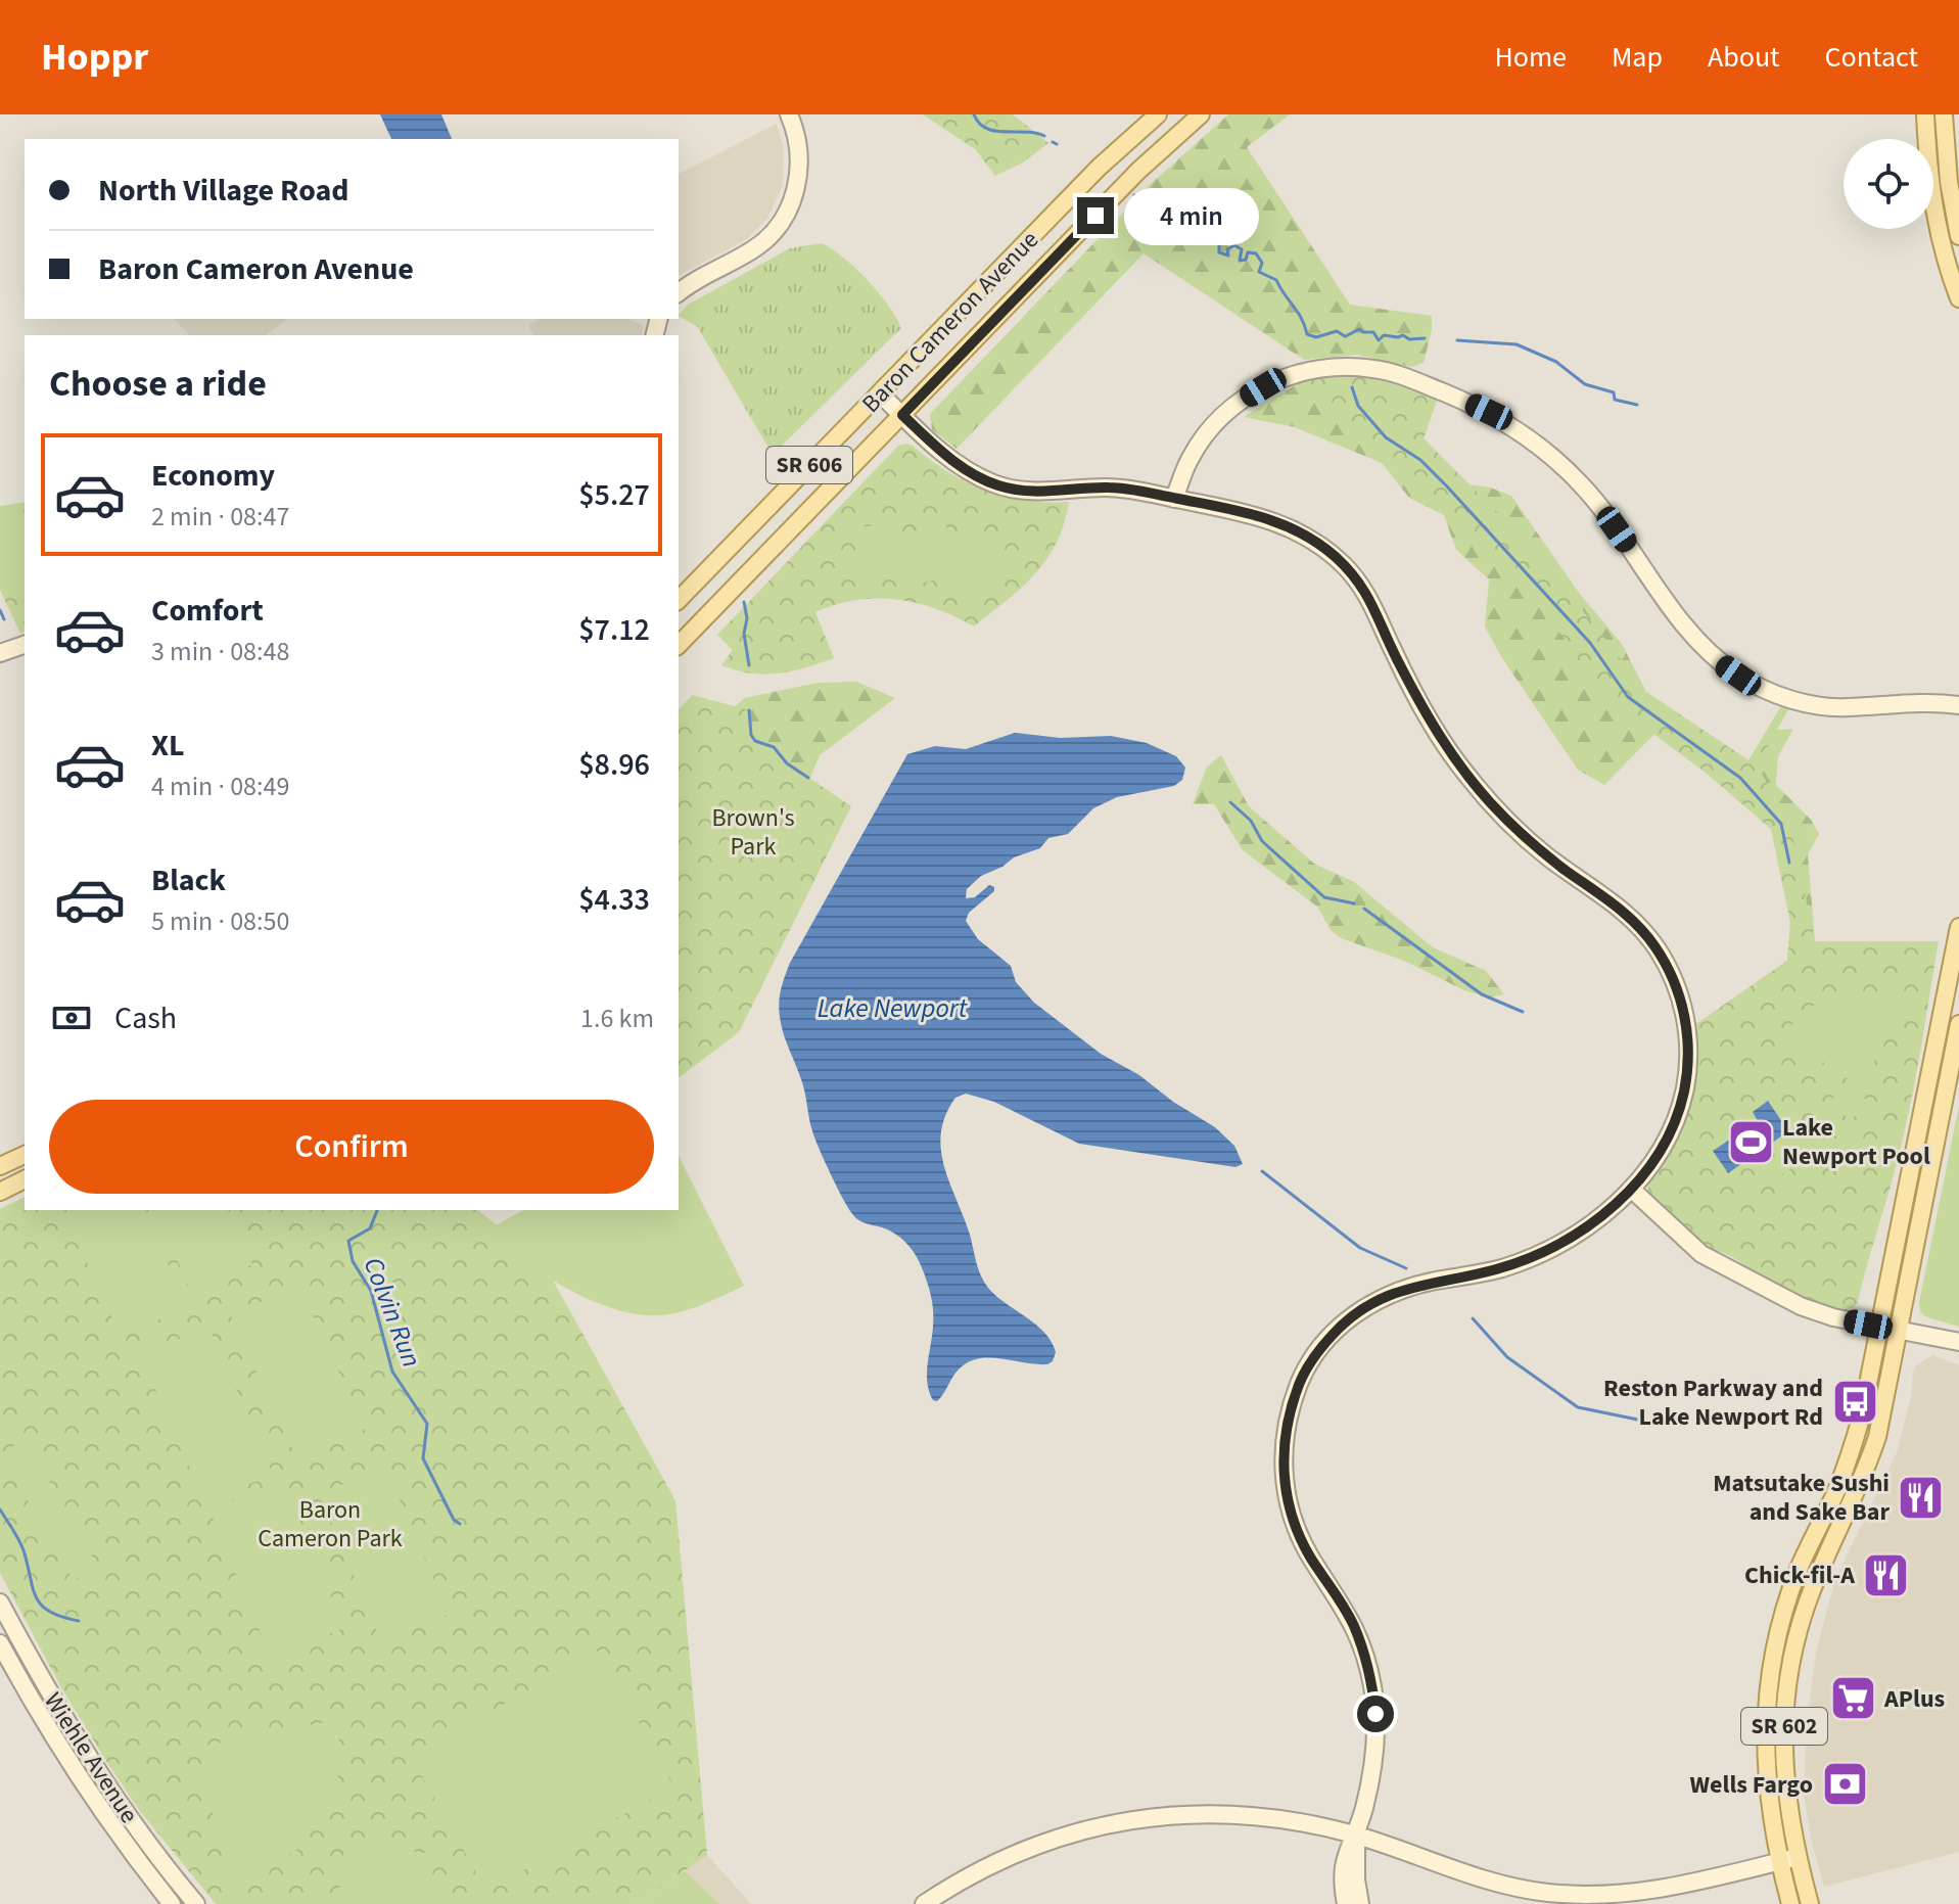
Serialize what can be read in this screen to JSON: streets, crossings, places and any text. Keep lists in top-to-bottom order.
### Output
{
  "streets": {
    "main road": ["Baron Cameron Avenue", "SR 606", "SR 602"],
    "street": ["Wiehle Avenue"]
  },
  "water": ["Lake Newport", "Colvin Run"],
  "parks": ["Brown's Park", "Baron Cameron Park"],
  "places": {
    "sports": ["Lake Newport Pool"],
    "bus stop": ["Reston Parkway and Lake Newport Rd"],
    "restaurant": ["Matsutake Sushi and Sake Bar", "Chick-fil-A"],
    "supermarket": ["APlus"],
    "bank": ["Wells Fargo"]
  },
  "page": {
    "header": "Hoppr",
    "nav": [
      "Home",
      "Map",
      "About",
      "Contact"
    ],
    "banner": ["North Village Road", "Baron Cameron Avenue"],
    "bubble": "4 min",
    "heading": "Choose a ride",
    "list": [
      {
        "name": "Economy",
        "note": "2 min · 08:47",
        "value": "$5.27"
      },
      {
        "name": "Comfort",
        "note": "3 min · 08:48",
        "value": "$7.12"
      },
      {
        "name": "XL",
        "note": "4 min · 08:49",
        "value": "$8.96"
      },
      {
        "name": "Black",
        "note": "5 min · 08:50",
        "value": "$4.33"
      }
    ],
    "pay": ["Cash", "1.6 km"],
    "buttons": "Confirm"
  }
}
